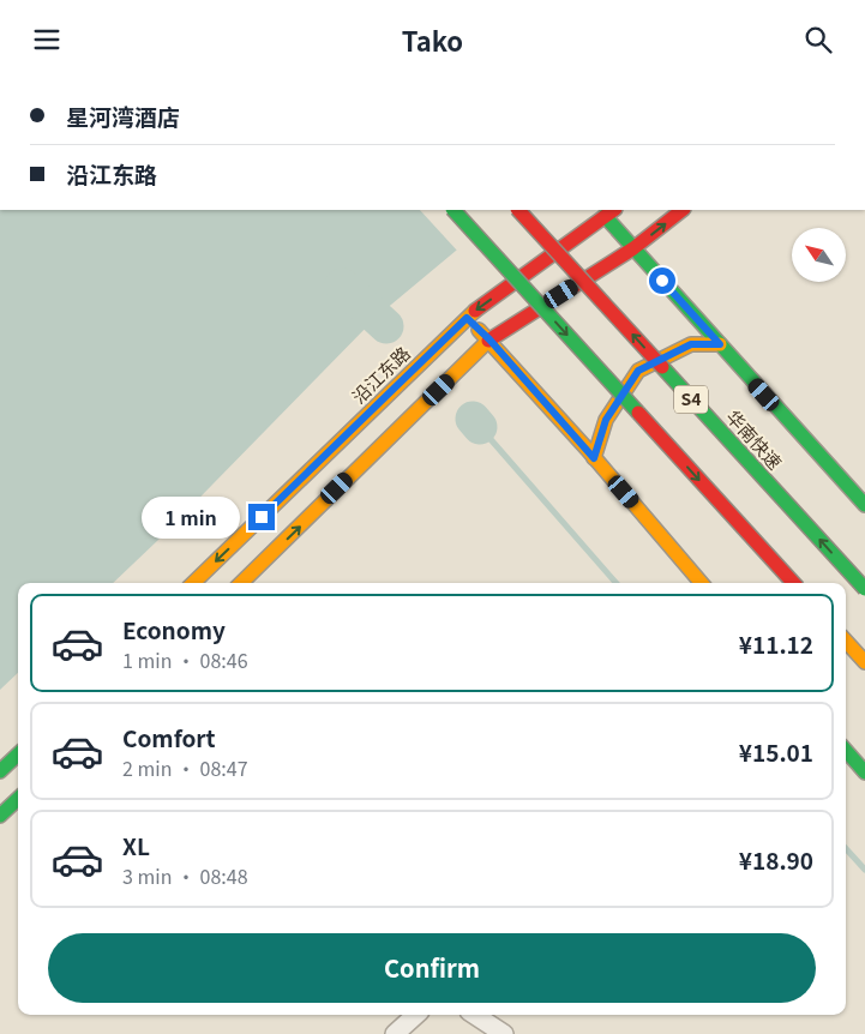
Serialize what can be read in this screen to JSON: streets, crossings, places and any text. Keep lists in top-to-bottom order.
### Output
{
  "streets": {
    "main road": ["沿江东路", "S4", "华南快速"]
  },
  "north": "top left",
  "page": {
    "header": "Tako",
    "banner": ["星河湾酒店", "沿江东路"],
    "bubble": "1 min",
    "list": [
      {
        "name": "Economy",
        "note": "1 min · 08:46",
        "value": "¥11.12"
      },
      {
        "name": "Comfort",
        "note": "2 min · 08:47",
        "value": "¥15.01"
      },
      {
        "name": "XL",
        "note": "3 min · 08:48",
        "value": "¥18.90"
      }
    ],
    "buttons": "Confirm"
  }
}
